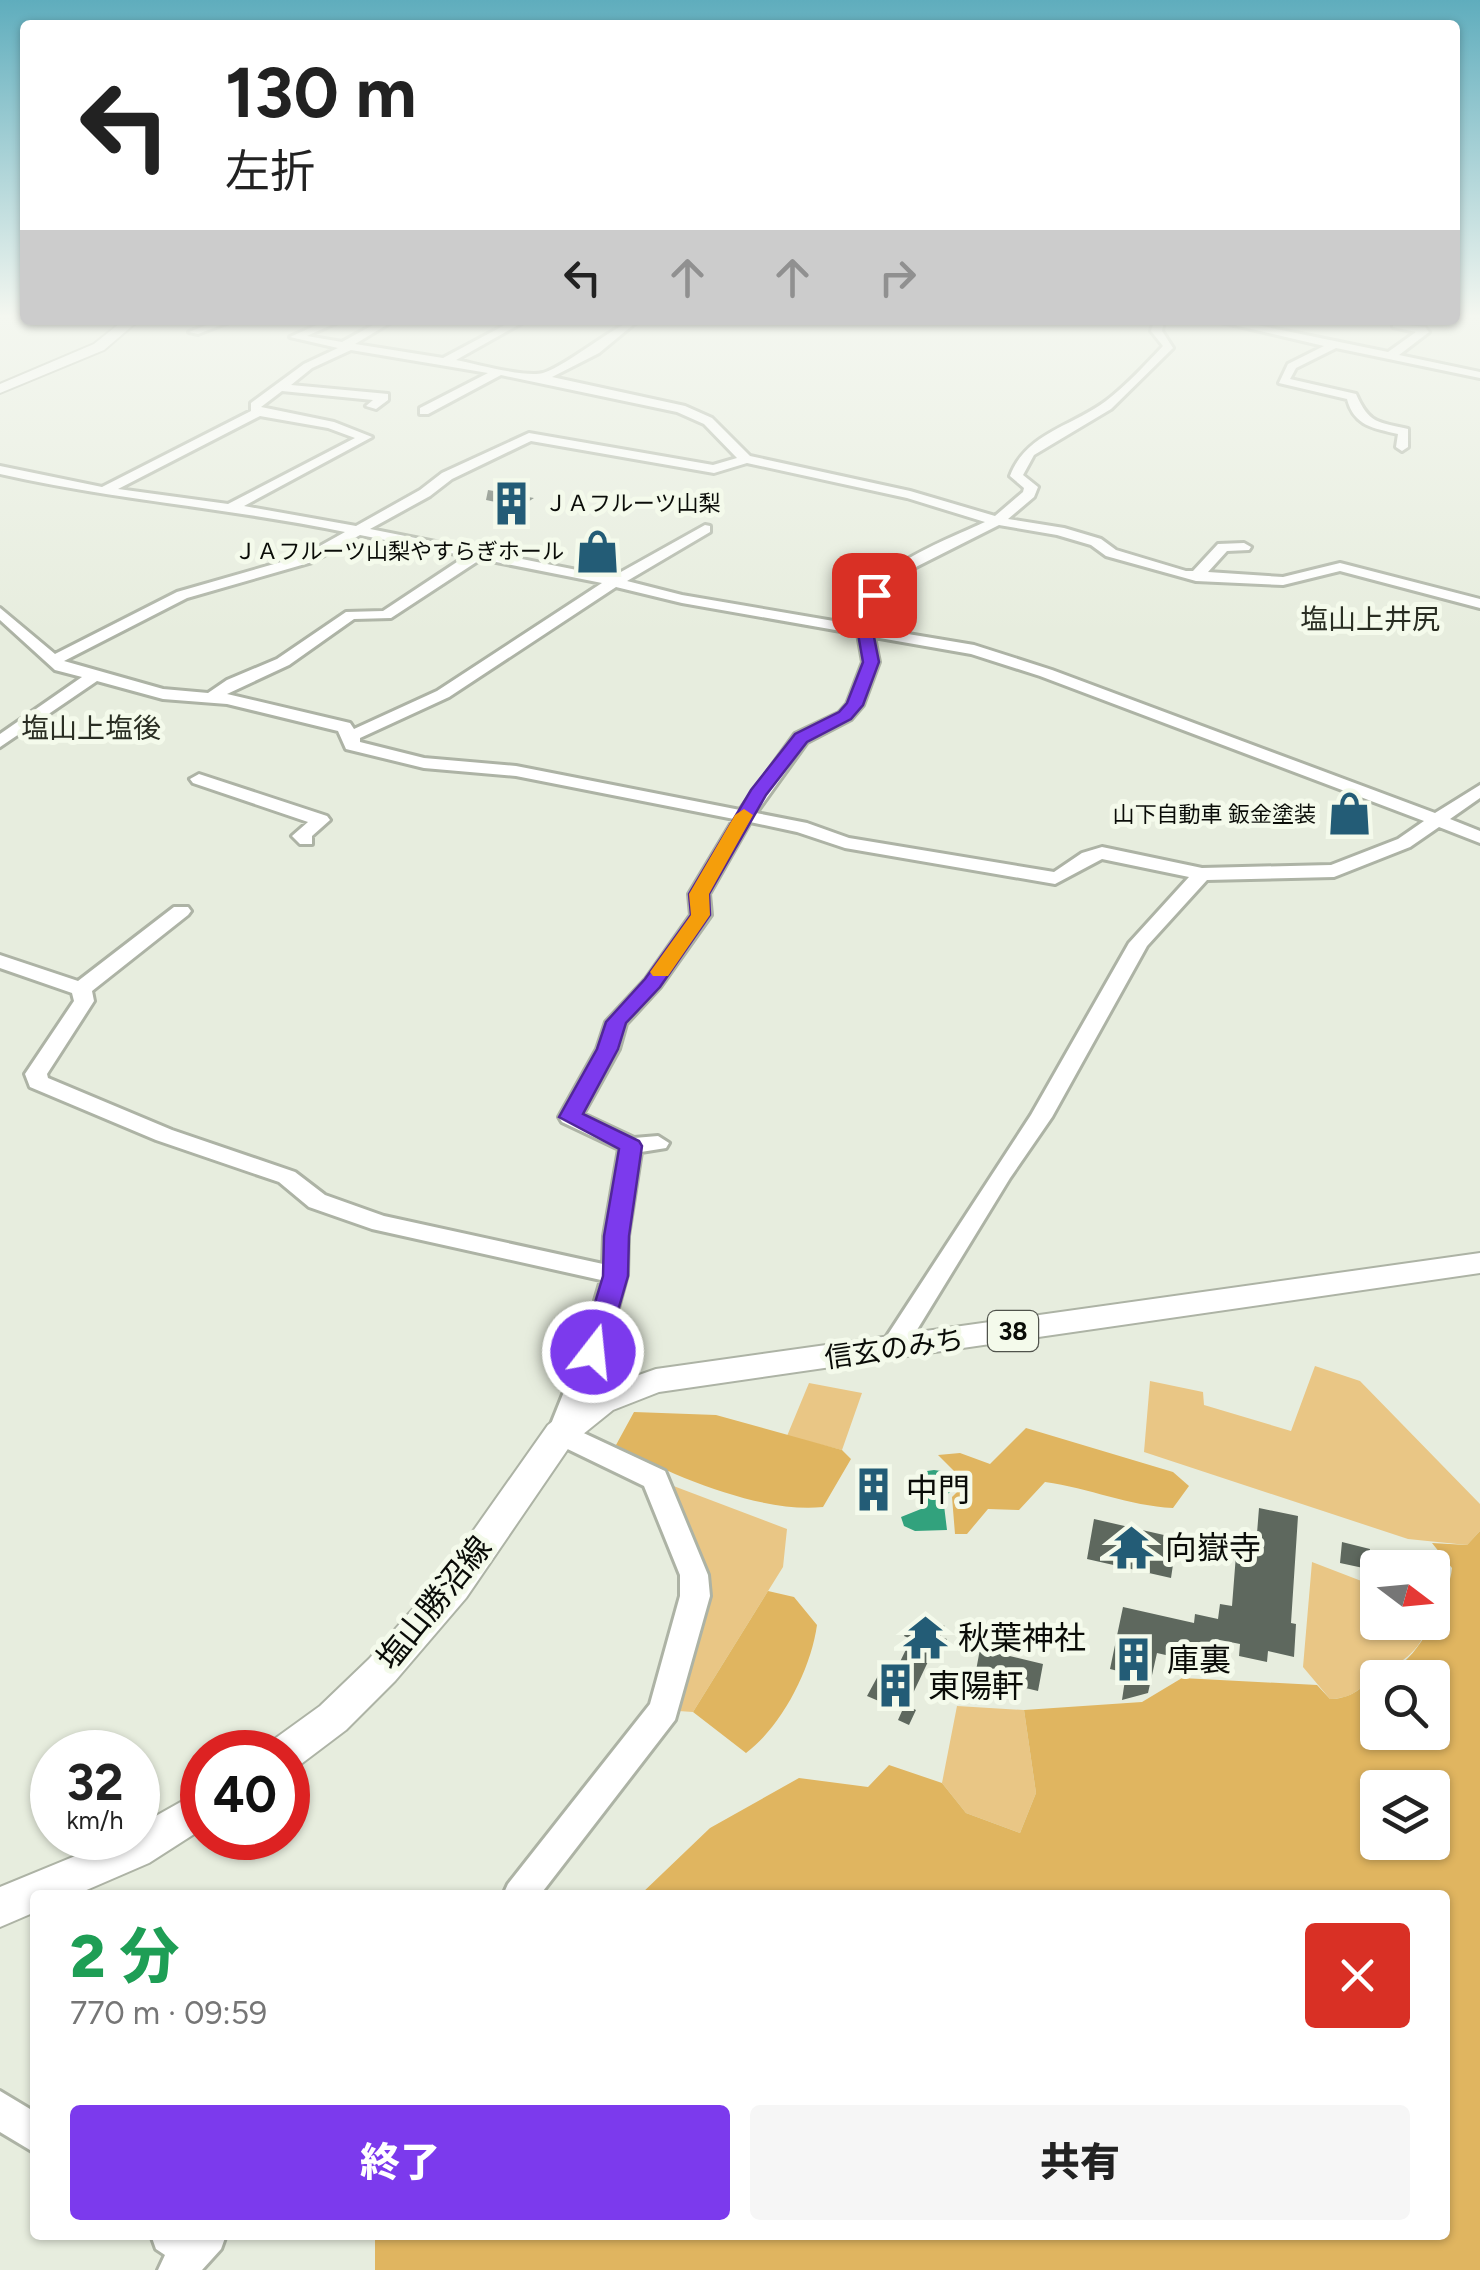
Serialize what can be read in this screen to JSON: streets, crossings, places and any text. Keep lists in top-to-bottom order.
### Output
{
  "streets": {
    "main road": ["38", "信玄のみち", "塩山勝沼線"]
  },
  "crossings": [
    ["信玄のみち", "塩山勝沼線"]
  ],
  "districts": ["塩山上井尻", "塩山上塩後"],
  "places": {
    "building": [
      "ＪＡフルーツ山梨",
      "中門",
      "庫裏",
      "東陽軒"
    ],
    "shop": ["ＪＡフルーツ山梨やすらぎホール", "山下自動車 鈑金塗装"],
    "temple": ["向嶽寺", "秋葉神社"]
  },
  "north": "right",
  "page": {
    "turn": ["130 m", "左折"],
    "speed": "32 km/h",
    "limit": "40",
    "heading": ["2 分", "770 m · 09:59"],
    "buttons": ["終了", "共有"]
  }
}
